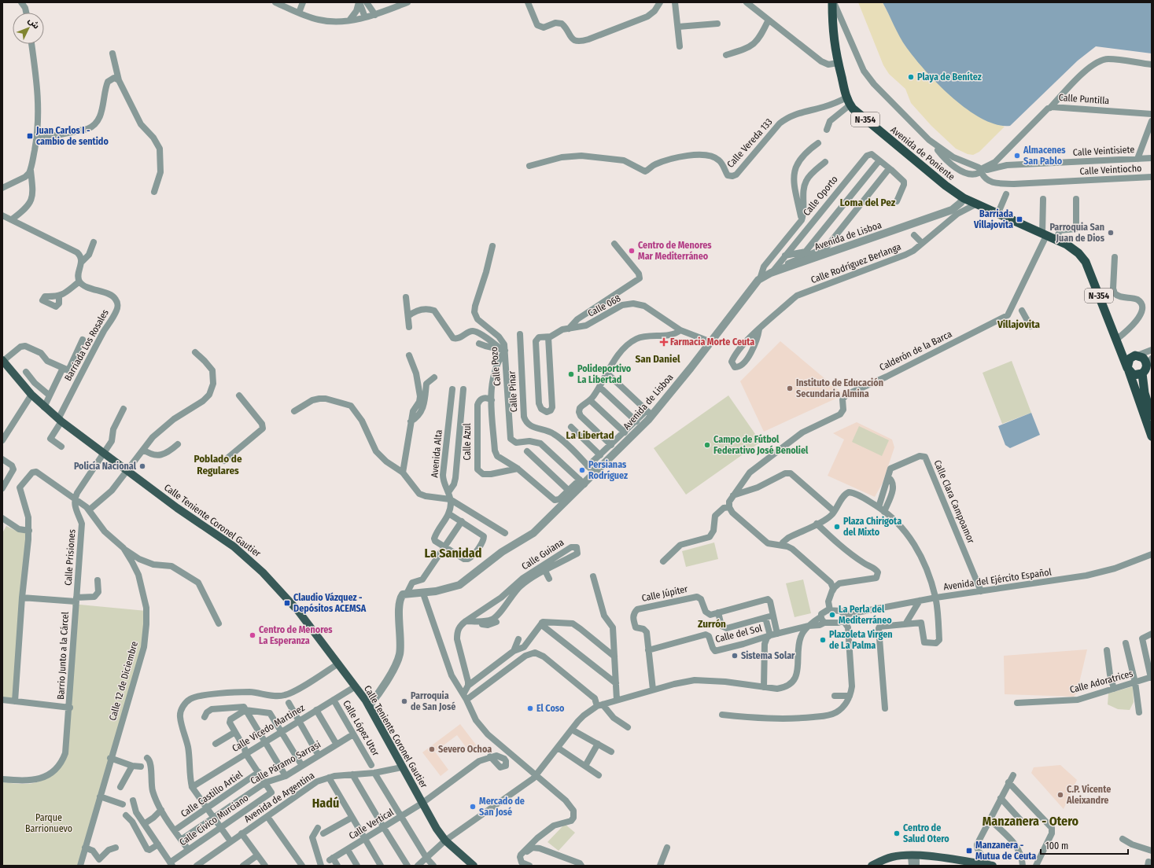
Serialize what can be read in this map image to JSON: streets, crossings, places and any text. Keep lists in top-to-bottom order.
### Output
{
  "streets": {
    "highway": ["N-354", "Avenida de Poniente"],
    "main road": ["Calle Teniente Coronel Gautier"],
    "street": [
      "Calle Puntilla",
      "Calle Vereda 133",
      "Calle Veintisiete",
      "Calle Veintiocho",
      "Calle Oporto",
      "Avenida de Lisboa",
      "Calle Rodríguez Berlanga",
      "Calle 068",
      "Barriada Los Rosales",
      "Calderón de la Barca",
      "Calle Pozo",
      "Calle Pinar",
      "Calle Azul",
      "Avenida Alta",
      "Calle Clara Campoamor",
      "Calle Guiana",
      "Calle Prisiones",
      "Avenida del Ejército Español",
      "Calle Júpiter",
      "Calle del Sol",
      "Barrio Junto a la Cárcel",
      "Calle 12 de Diciembre",
      "Calle Adoratrices",
      "Calle Vicedo Martinez",
      "Calle López Utor",
      "Calle Páramo Sarrasi",
      "Calle Castillo Artiel",
      "Avenida de Argentina",
      "Calle Civico Murciano",
      "Calle Vertical"
    ]
  },
  "crossings": [
    ["Calle Puntilla", "Calle Veintisiete"],
    ["Calle Puntilla", "Calle Veintiocho"],
    ["N-354", "Avenida de Poniente"],
    ["N-354", "Avenida de Lisboa"],
    ["N-354", "Calle Rodríguez Berlanga"],
    ["N-354", "Calderón de la Barca"],
    ["Calle Vereda 133", "Avenida de Poniente"],
    ["Calle Veintisiete", "Calle Veintiocho"],
    ["Avenida de Poniente", "Avenida de Lisboa"],
    ["Calle Oporto", "Avenida de Lisboa"],
    ["Avenida de Lisboa", "Calle 068"],
    ["Avenida de Lisboa", "Calle Pozo"],
    ["Barriada Los Rosales", "Calle Teniente Coronel Gautier"],
    ["Calle Clara Campoamor", "Avenida del Ejército Español"],
    ["Calle Teniente Coronel Gautier", "Calle Vicedo Martinez"],
    ["Calle Teniente Coronel Gautier", "Avenida de Argentina"],
    ["Calle Teniente Coronel Gautier", "Calle Vertical"],
    ["Calle Prisiones", "Barrio Junto a la Cárcel"],
    ["Calle Prisiones", "Calle 12 de Diciembre"],
    ["Calle Júpiter", "Calle del Sol"],
    ["Calle Vicedo Martinez", "Calle López Utor"],
    ["Calle López Utor", "Calle Páramo Sarrasi"],
    ["Calle Páramo Sarrasi", "Calle Civico Murciano"]
  ],
  "districts": [
    "Loma del Pez",
    "Villajovita",
    "San Daniel",
    "La Libertad",
    "Poblado de Regulares",
    "La Sanidad",
    "Zurrón",
    "Hadú",
    "Manzanera - Otero"
  ],
  "parks": ["Parque Barrionuevo"],
  "places": {
    "other": [
      "Playa de Benítez",
      "Almacenes San Pablo",
      "Parroquia San Juan de Dios",
      "Centro de Menores Mar Mediterráneo",
      "Polideportivo La Libertad",
      "Instituto de Educación Secundaria Almina",
      "Campo de Fútbol Federativo José Benoliel",
      "Policía Nacional",
      "Persianas Rodríguez",
      "Plaza Chirigota del Mixto",
      "La Perla del Mediterráneo",
      "Centro de Menores La Esperanza",
      "Plazoleta Virgen de La Palma",
      "Sistema Solar",
      "Parroquia de San José",
      "El Coso",
      "Severo Ochoa",
      "C.P. Vicente Aleixandre",
      "Mercado de San José",
      "Centro de Salud Otero"
    ],
    "transit": [
      "Juan Carlos I - cambio de sentido",
      "Barriada Villajovita",
      "Claudio Vázquez - Depósitos ACEMSA",
      "Manzanera - Mutua de Ceuta"
    ],
    "health": ["Farmacia Morte Ceuta"]
  },
  "scale_bar": "100 m",
  "north": "top right"
}
